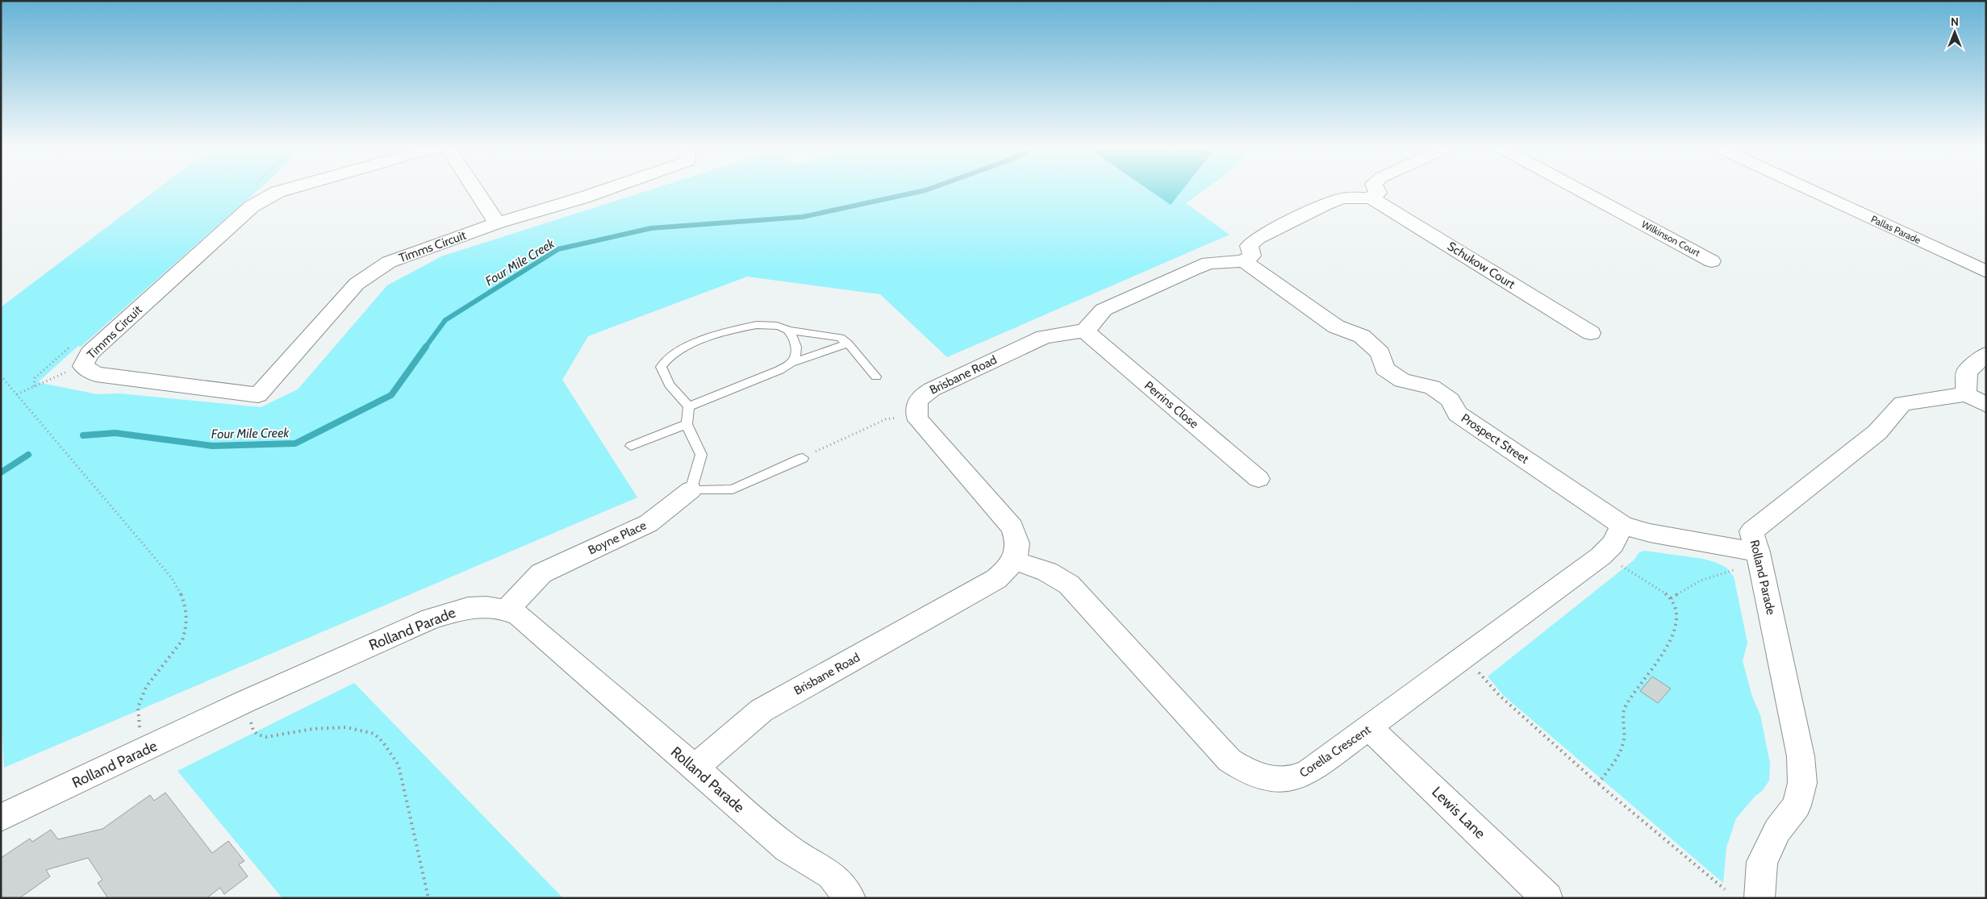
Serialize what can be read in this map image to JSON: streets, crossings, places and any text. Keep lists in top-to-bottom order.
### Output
{
  "streets": {
    "street": [
      "Pallas Parade",
      "Wilkinson Court",
      "Timms Circuit",
      "Schukow Court",
      "Brisbane Road",
      "Perrins Close",
      "Prospect Street",
      "Boyne Place",
      "Rolland Parade",
      "Corella Crescent",
      "Lewis Lane"
    ]
  },
  "crossings": [
    ["Brisbane Road", "Perrins Close"],
    ["Brisbane Road", "Rolland Parade"],
    ["Brisbane Road", "Corella Crescent"],
    ["Prospect Street", "Rolland Parade"],
    ["Prospect Street", "Corella Crescent"],
    ["Boyne Place", "Rolland Parade"],
    ["Corella Crescent", "Lewis Lane"]
  ],
  "water": ["Four Mile Creek"],
  "north": "top"
}
